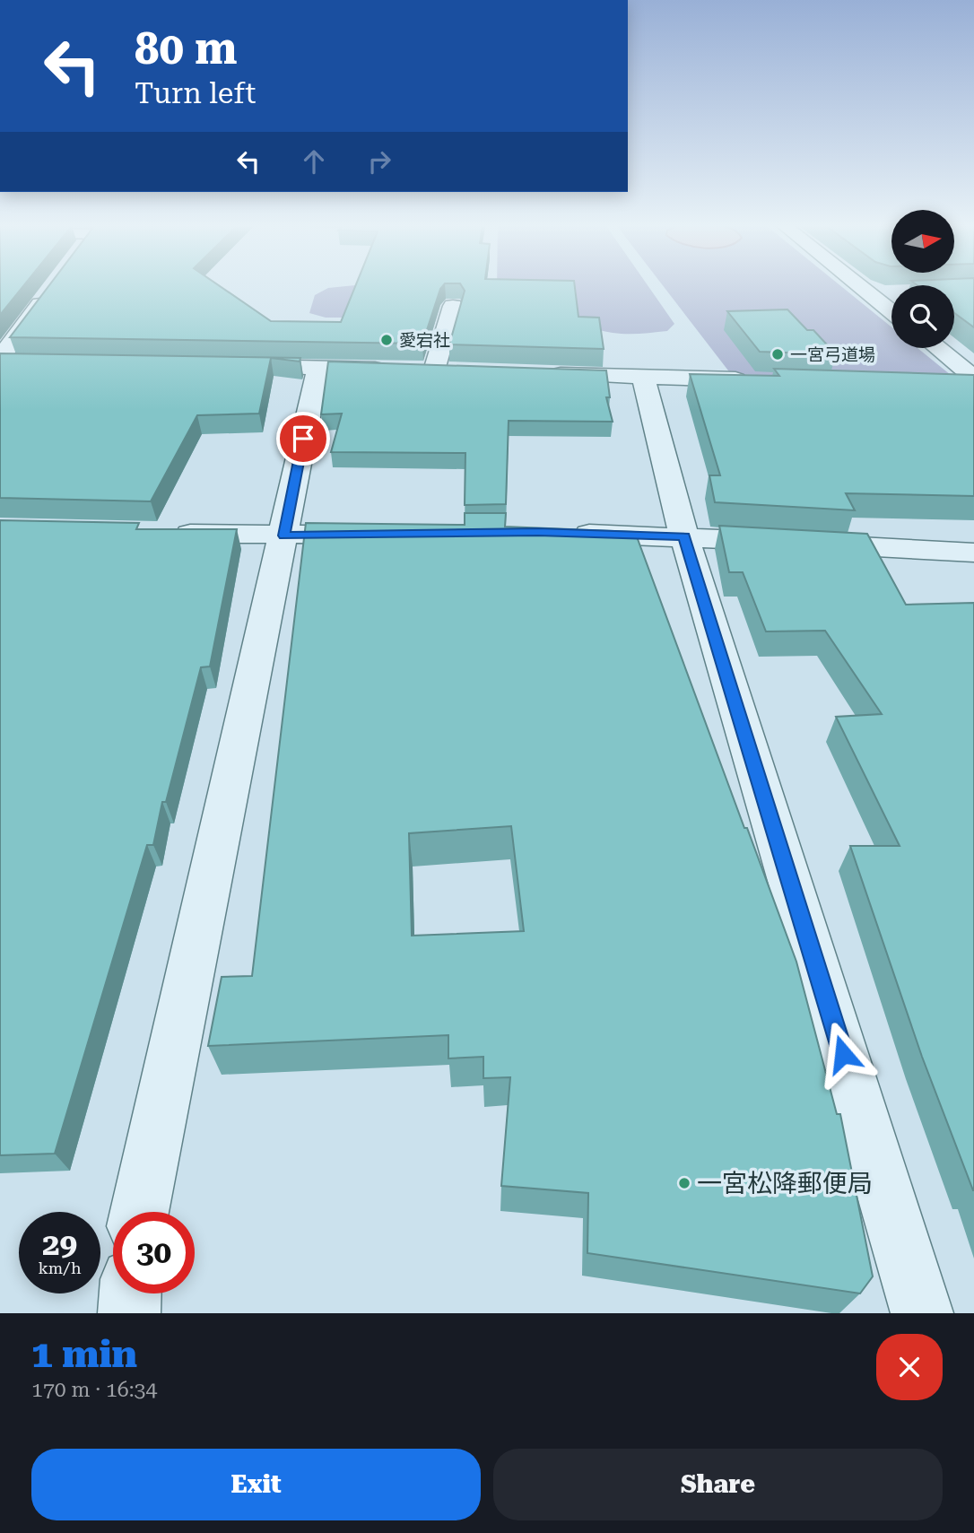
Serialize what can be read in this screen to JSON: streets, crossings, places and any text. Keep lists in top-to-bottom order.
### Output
{
  "places": ["愛宕社", "一宮弓道場", "一宮松降郵便局"],
  "north": "right",
  "page": {
    "turn": ["80 m", "Turn left"],
    "speed": "29 km/h",
    "limit": "30",
    "heading": ["1 min", "170 m · 16:34"],
    "buttons": ["Exit", "Share"]
  }
}
